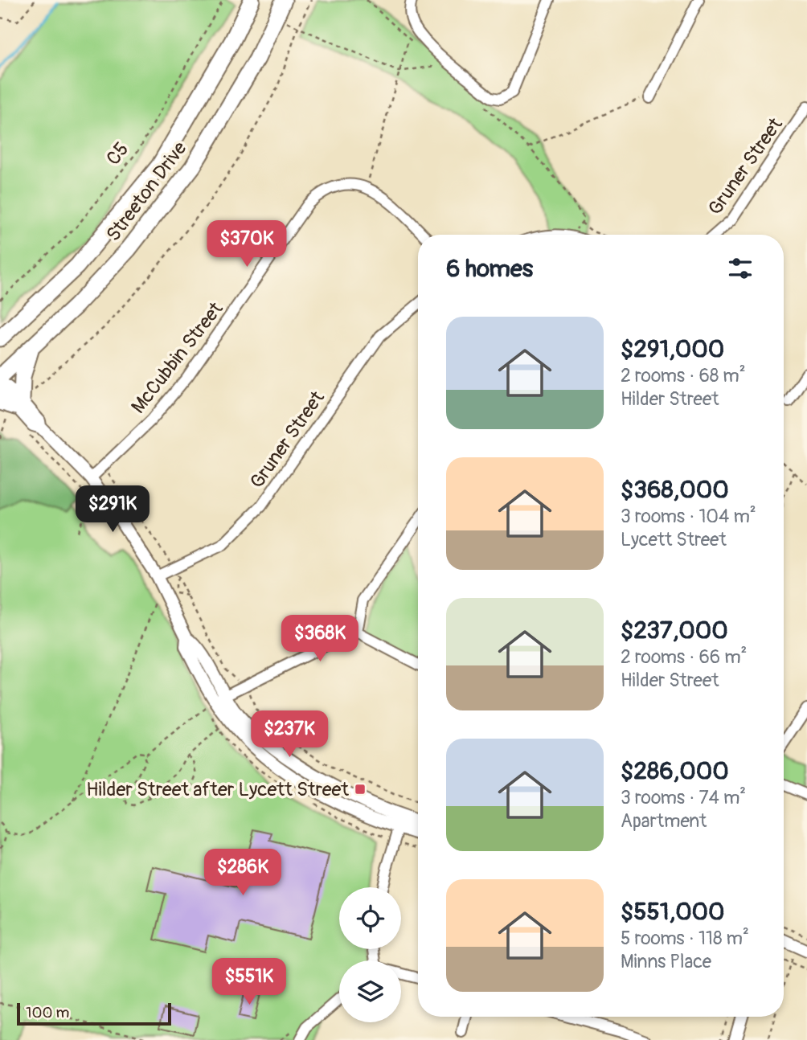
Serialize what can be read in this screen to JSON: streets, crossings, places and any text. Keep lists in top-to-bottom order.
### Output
{
  "streets": {
    "main road": ["Streeton Drive"],
    "street": ["Gruner Street", "McCubbin Street"],
    "path": ["C5"]
  },
  "places": {
    "transit": ["Hilder Street after Lycett Street"]
  },
  "scale_bar": "100 m",
  "page": {
    "price": [
      "$370K",
      "$291K",
      "$368K",
      "$237K",
      "$286K",
      "$551K"
    ],
    "heading": "6 homes",
    "list": [
      {
        "name": "$291,000",
        "note": "2 rooms · 68 m² · Hilder Street"
      },
      {
        "name": "$368,000",
        "note": "3 rooms · 104 m² · Lycett Street"
      },
      {
        "name": "$237,000",
        "note": "2 rooms · 66 m² · Hilder Street"
      },
      {
        "name": "$286,000",
        "note": "3 rooms · 74 m² · Apartment"
      },
      {
        "name": "$551,000",
        "note": "5 rooms · 118 m² · Minns Place"
      }
    ],
    "scale": "100 m"
  }
}
